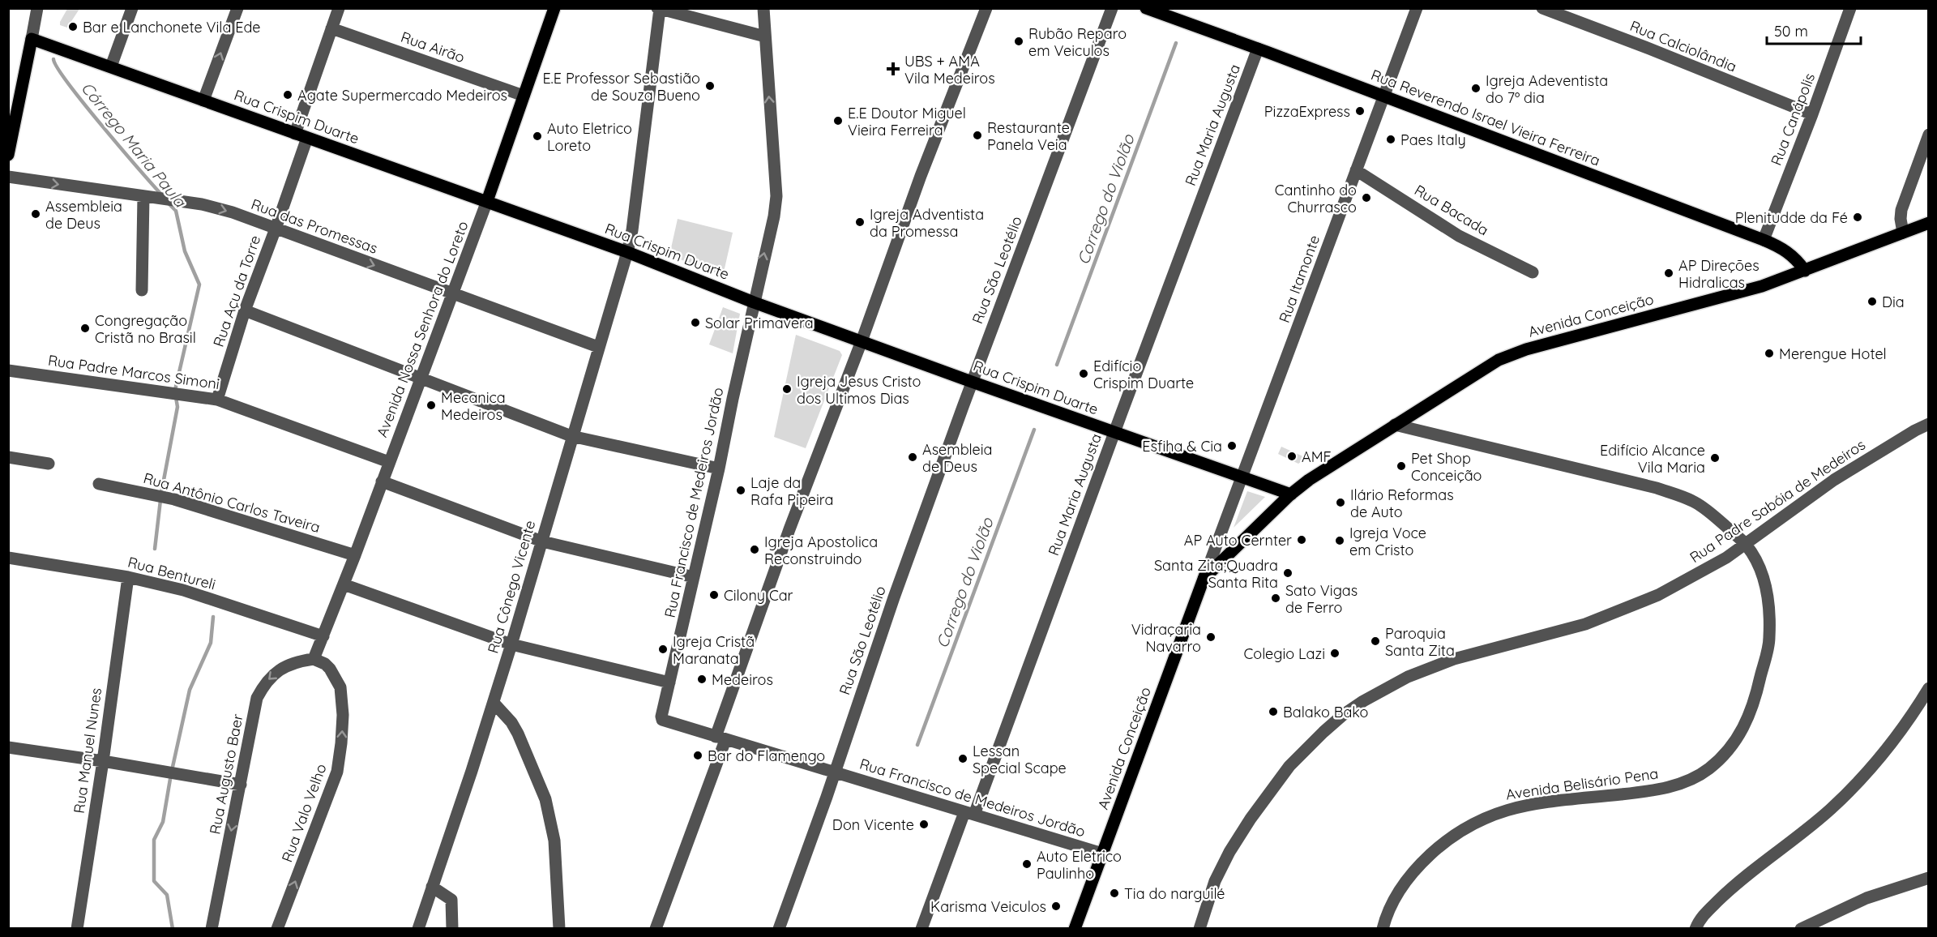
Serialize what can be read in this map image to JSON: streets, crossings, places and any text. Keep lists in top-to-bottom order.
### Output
{
  "streets": {
    "main road": [
      "Rua Crispim Duarte",
      "Rua Reverendo Israel Vieira Ferreira",
      "Avenida Conceição",
      "Avenida Nossa Senhora do Loreto"
    ],
    "street": [
      "Rua Calciolândia",
      "Rua Airão",
      "Rua Canápolis",
      "Rua Maria Augusta",
      "Rua Bacada",
      "Rua das Promessas",
      "Rua São Leotélio",
      "Rua Itamonte",
      "Rua Açu da Torre",
      "Rua Padre Marcos Simoni",
      "Rua Padre Sabóia de Medeiros",
      "Rua Antônio Carlos Taveira",
      "Rua Francisco de Medeiros Jordão",
      "Rua Bentureli",
      "Rua Cônego Vicente",
      "Rua Manuel Nunes",
      "Rua Augusto Baer",
      "Avenida Belisário Pena",
      "Rua Valo Velho"
    ]
  },
  "crossings": [
    ["Rua Calciolândia", "Rua Canápolis"],
    ["Rua Airão", "Rua Açu da Torre"],
    ["Rua Airão", "Avenida Nossa Senhora do Loreto"],
    ["Rua Crispim Duarte", "Rua Maria Augusta"],
    ["Rua Crispim Duarte", "Rua São Leotélio"],
    ["Rua Crispim Duarte", "Rua Itamonte"],
    ["Rua Crispim Duarte", "Rua Açu da Torre"],
    ["Rua Crispim Duarte", "Avenida Conceição"],
    ["Rua Crispim Duarte", "Avenida Nossa Senhora do Loreto"],
    ["Rua Crispim Duarte", "Rua Francisco de Medeiros Jordão"],
    ["Rua Crispim Duarte", "Rua Cônego Vicente"],
    ["Rua Reverendo Israel Vieira Ferreira", "Rua Canápolis"],
    ["Rua Reverendo Israel Vieira Ferreira", "Rua Maria Augusta"],
    ["Rua Reverendo Israel Vieira Ferreira", "Rua Itamonte"],
    ["Rua Reverendo Israel Vieira Ferreira", "Avenida Conceição"],
    ["Rua Maria Augusta", "Rua Francisco de Medeiros Jordão"],
    ["Rua Bacada", "Rua Itamonte"],
    ["Rua das Promessas", "Rua Açu da Torre"],
    ["Rua das Promessas", "Avenida Nossa Senhora do Loreto"],
    ["Rua das Promessas", "Rua Cônego Vicente"],
    ["Rua São Leotélio", "Rua Francisco de Medeiros Jordão"],
    ["Rua Itamonte", "Avenida Conceição"],
    ["Rua Açu da Torre", "Rua Padre Marcos Simoni"],
    ["Avenida Conceição", "Rua Francisco de Medeiros Jordão"],
    ["Avenida Conceição", "Avenida Belisário Pena"],
    ["Avenida Nossa Senhora do Loreto", "Rua Padre Marcos Simoni"],
    ["Avenida Nossa Senhora do Loreto", "Rua Antônio Carlos Taveira"],
    ["Avenida Nossa Senhora do Loreto", "Rua Bentureli"],
    ["Avenida Nossa Senhora do Loreto", "Rua Augusto Baer"],
    ["Avenida Nossa Senhora do Loreto", "Rua Valo Velho"],
    ["Rua Padre Sabóia de Medeiros", "Avenida Belisário Pena"],
    ["Rua Bentureli", "Rua Manuel Nunes"],
    ["Rua Augusto Baer", "Rua Valo Velho"]
  ],
  "one_way": ["Rua Augusto Baer", "Rua Valo Velho"],
  "water": ["Córrego Maria Paula", "Corrego do Violão"],
  "places": {
    "other": [
      "Bar e Lanchonete Vila Ede",
      "Rubão Reparo em Veiculos",
      "E.E Professor Sebastião de Souza Bueno",
      "Igreja Adeventista do 7º dia",
      "Agate Supermercado Medeiros",
      "PizzaExpress",
      "E.E Doutor Miguel Vieira Ferreira",
      "Restaurante Panela Veia",
      "Auto Eletrico Loreto",
      "Paes Italy",
      "Cantinho do Churrasco",
      "Assembleia de Deus",
      "Plenitudde da Fé",
      "Igreja Adventista da Promessa",
      "AP Direções Hidralicas",
      "Dia",
      "Solar Primavera",
      "Congregação Cristã no Brasil",
      "Merengue Hotel",
      "Edifício Crispim Duarte",
      "Igreja Jesus Cristo dos Ultimos Dias",
      "Mecanica Medeiros",
      "Esfiha & Cia",
      "AMF",
      "Asembleia de Deus",
      "Edifício Alcance Vila Maria",
      "Pet Shop Conceição",
      "Laje da Rafa Pipeira",
      "Ilário Reformas de Auto",
      "AP Auto Cernter",
      "Igreja Voce em Cristo",
      "Igreja Apostolica Reconstruindo",
      "Santa Zita;Quadra Santa Rita",
      "Cilony Car",
      "Sato Vigas de Ferro",
      "Vidraçaria Navarro",
      "Paroquia Santa Zita",
      "Igreja Cristã Maranata",
      "Colegio Lazi",
      "Medeiros",
      "Balako Bako",
      "Bar do Flamengo",
      "Lessan Special Scape",
      "Don Vicente",
      "Auto Eletrico Paulinho",
      "Tia do narguilé",
      "Karisma Veiculos"
    ],
    "health": ["UBS + AMA Vila Medeiros"]
  },
  "scale_bar": "50 m"
}
